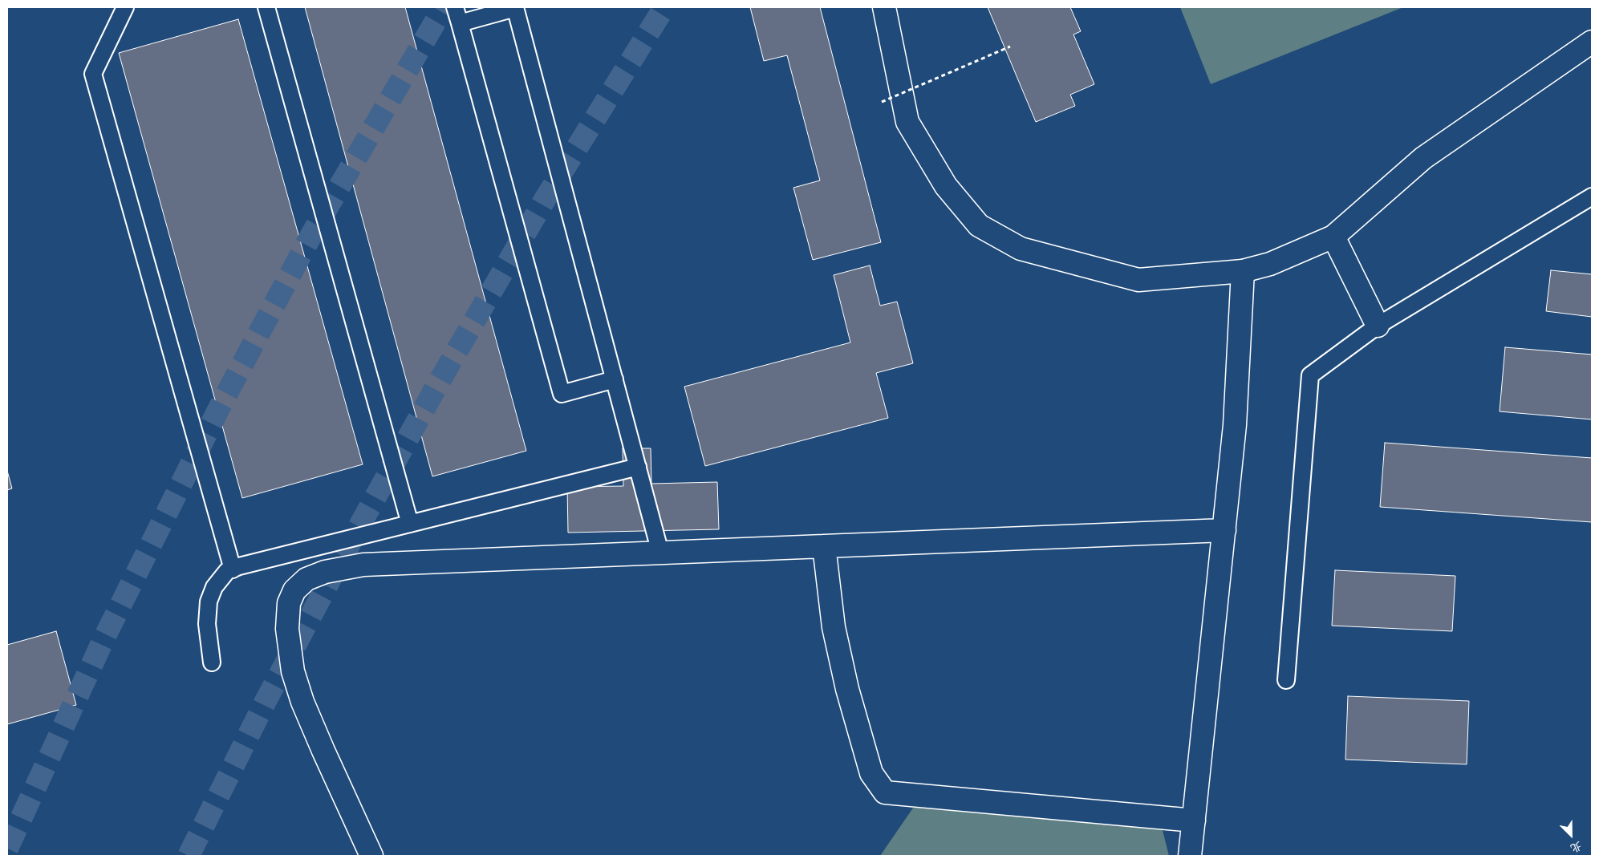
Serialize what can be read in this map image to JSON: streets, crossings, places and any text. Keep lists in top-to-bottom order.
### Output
{
  "north": "bottom right"
}
